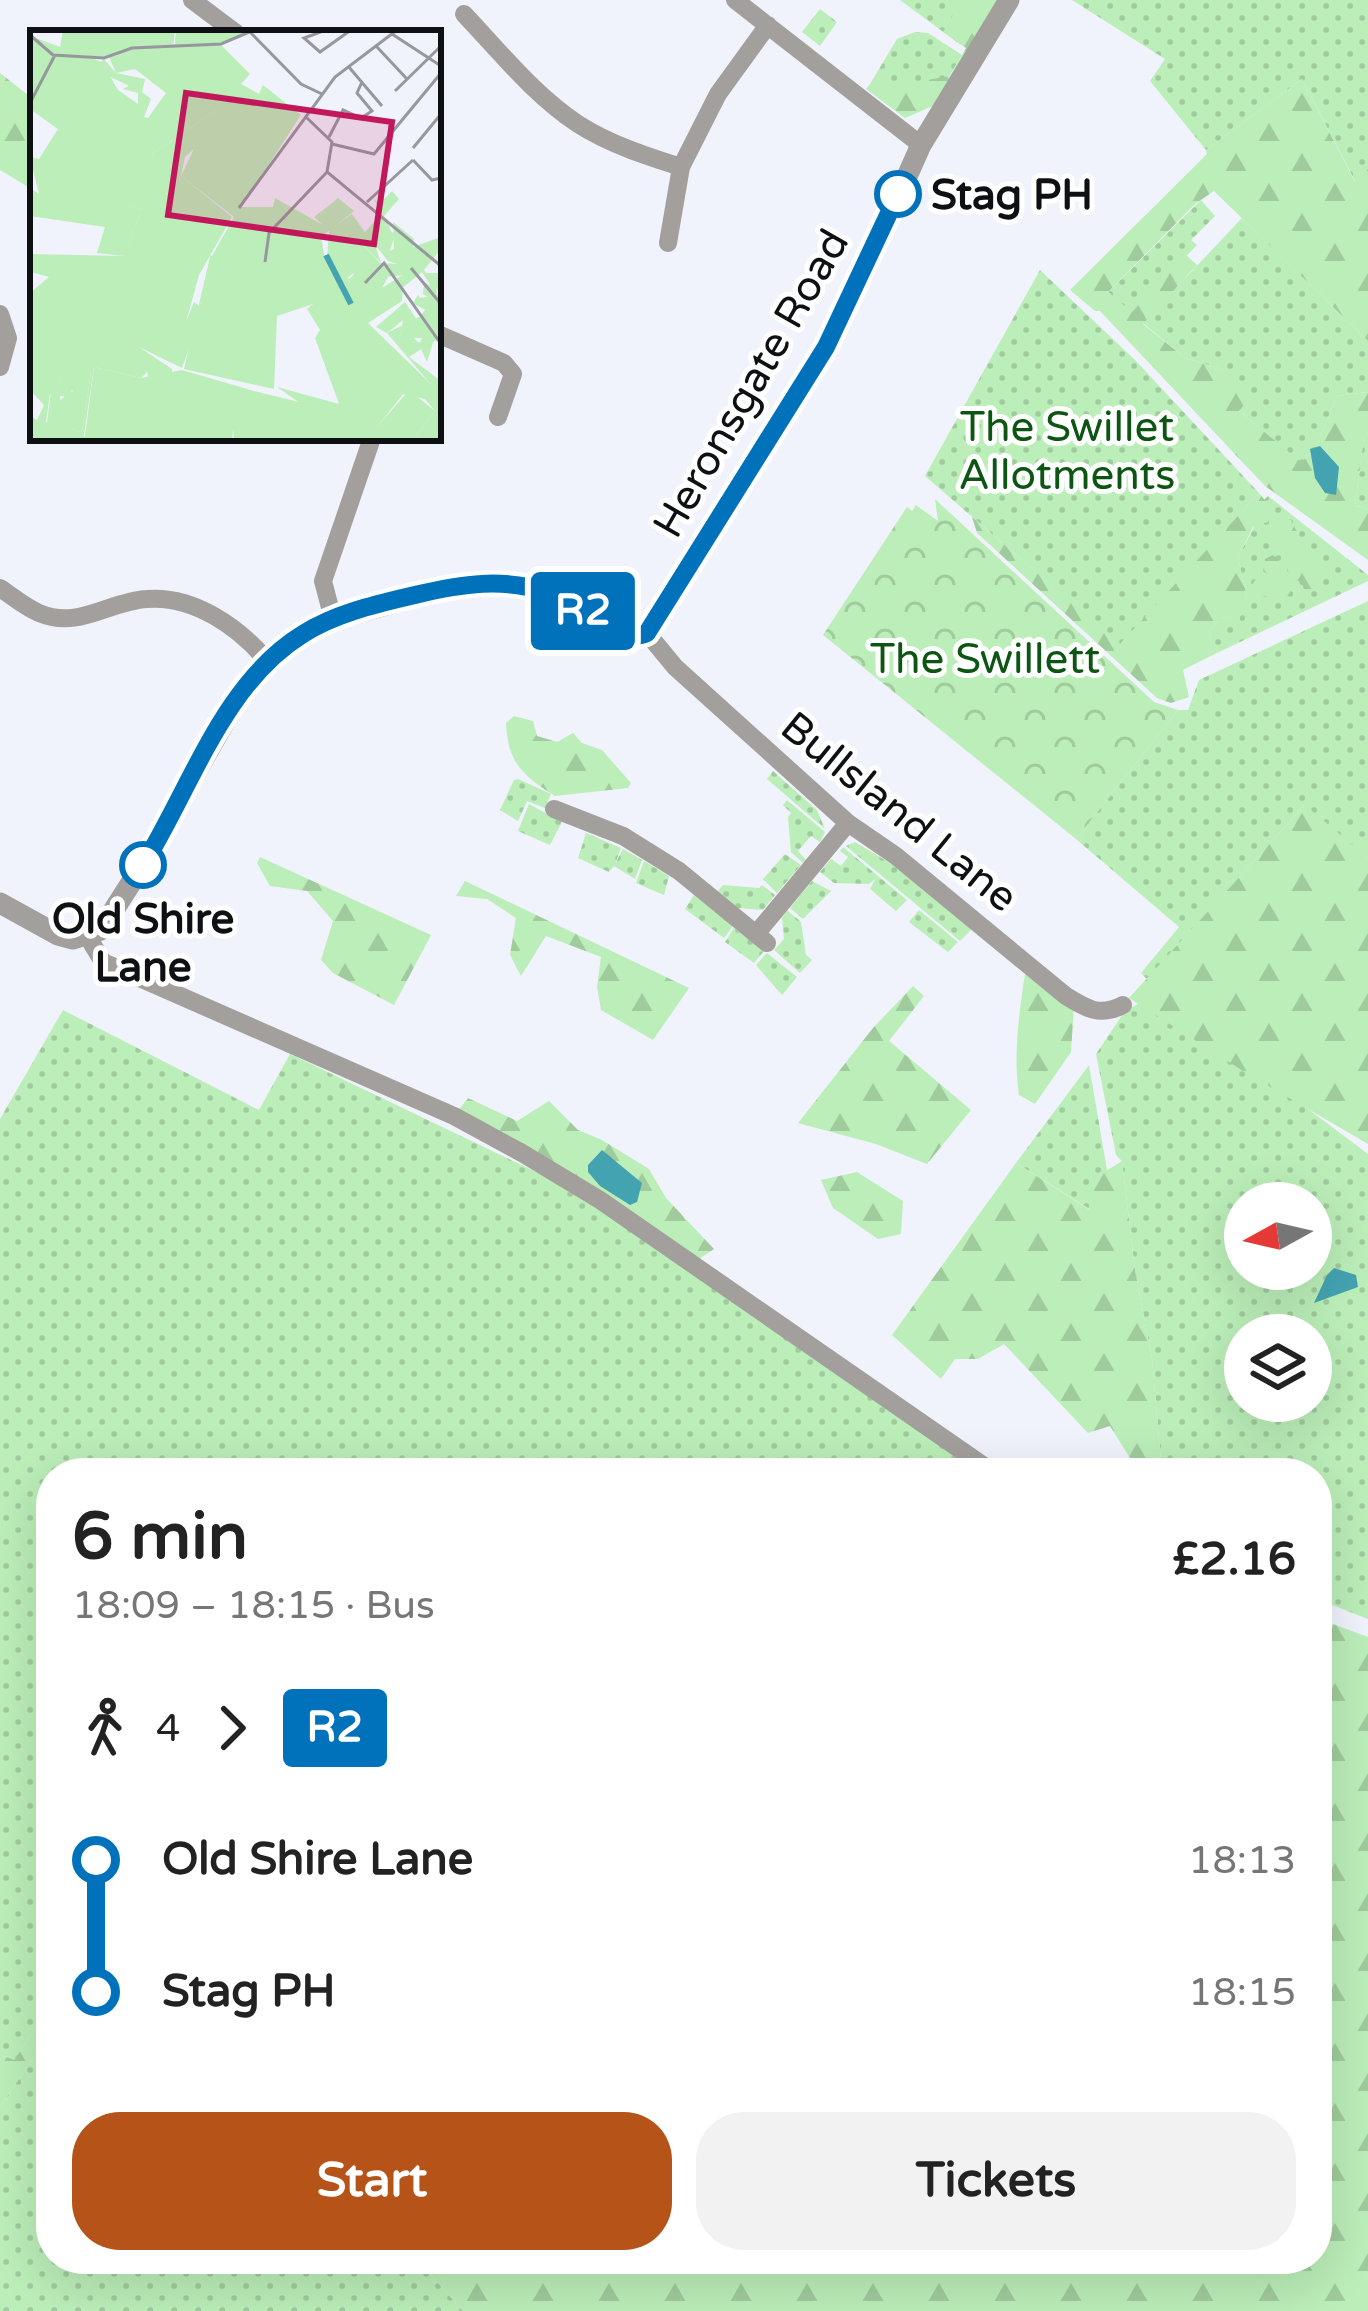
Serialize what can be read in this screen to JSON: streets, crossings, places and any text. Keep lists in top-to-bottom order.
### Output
{
  "streets": {
    "street": ["Heronsgate Road", "Bullsland Lane"]
  },
  "crossings": [
    ["Heronsgate Road", "Bullsland Lane"]
  ],
  "parks": ["The Swillet Allotments", "The Swillett"],
  "places": ["Stag PH", "Old Shire Lane"],
  "lines": ["bus line R2"],
  "north": "left",
  "page": {
    "on_map": "R2",
    "heading": ["6 min", "18:09 – 18:15 · Bus", "£2.16"],
    "legs": ["4", "R2"],
    "list": [
      {
        "name": "Old Shire Lane",
        "value": "18:13"
      },
      {
        "name": "Stag PH",
        "value": "18:15"
      }
    ],
    "buttons": ["Start", "Tickets"]
  }
}
